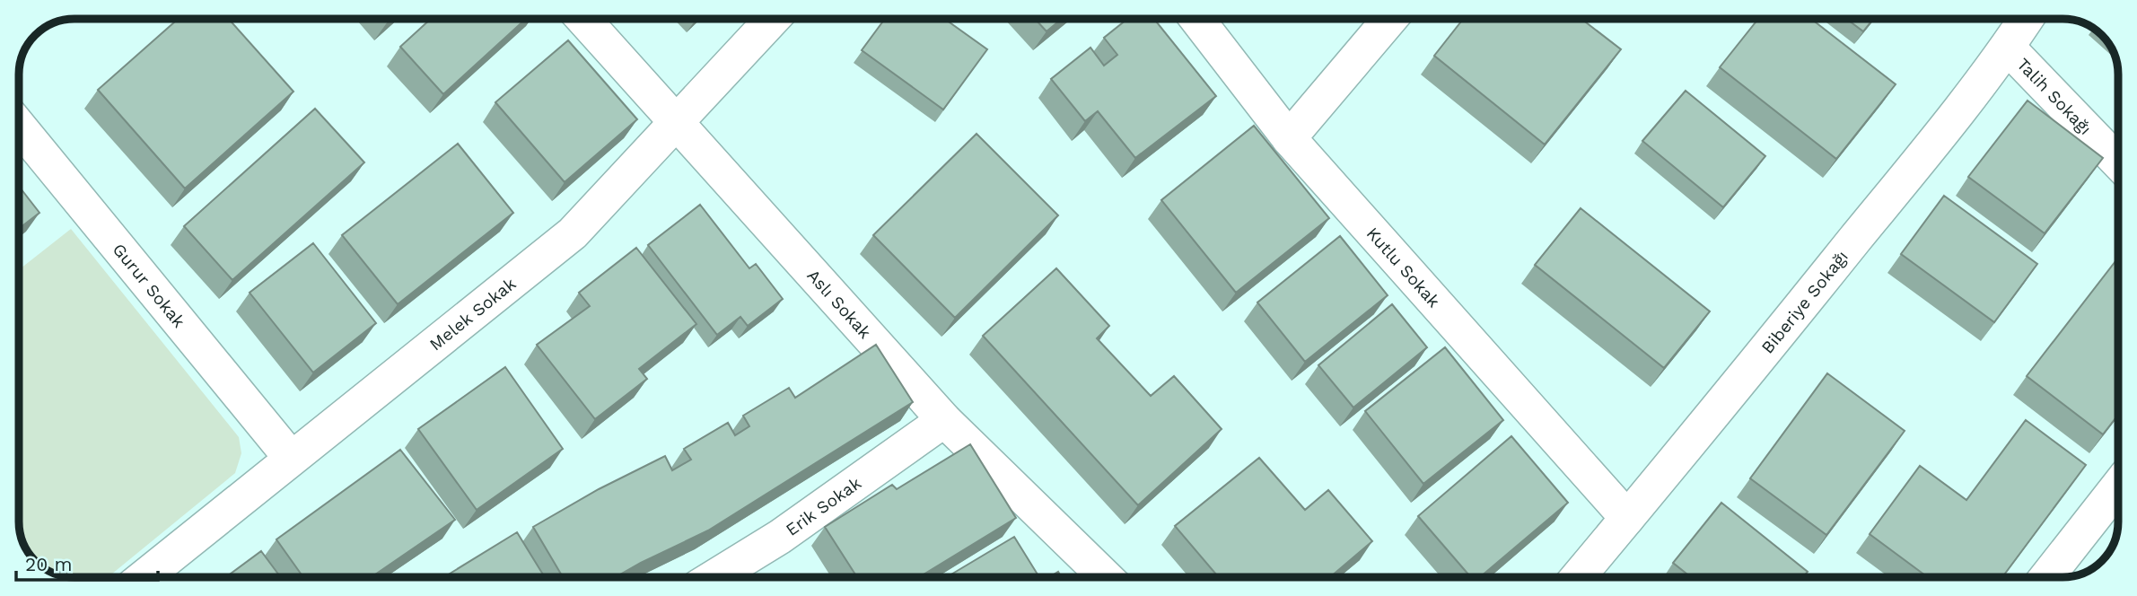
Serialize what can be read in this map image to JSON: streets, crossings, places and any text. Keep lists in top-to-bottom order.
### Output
{
  "streets": {
    "street": [
      "Talih Sokağı",
      "Kutlu Sokak",
      "Gurur Sokak",
      "Biberiye Sokağı",
      "Aslı Sokak",
      "Melek Sokak",
      "Erik Sokak"
    ]
  },
  "crossings": [
    ["Talih Sokağı", "Biberiye Sokağı"],
    ["Kutlu Sokak", "Biberiye Sokağı"],
    ["Gurur Sokak", "Melek Sokak"],
    ["Aslı Sokak", "Melek Sokak"],
    ["Aslı Sokak", "Erik Sokak"]
  ],
  "scale_bar": "20 m"
}
